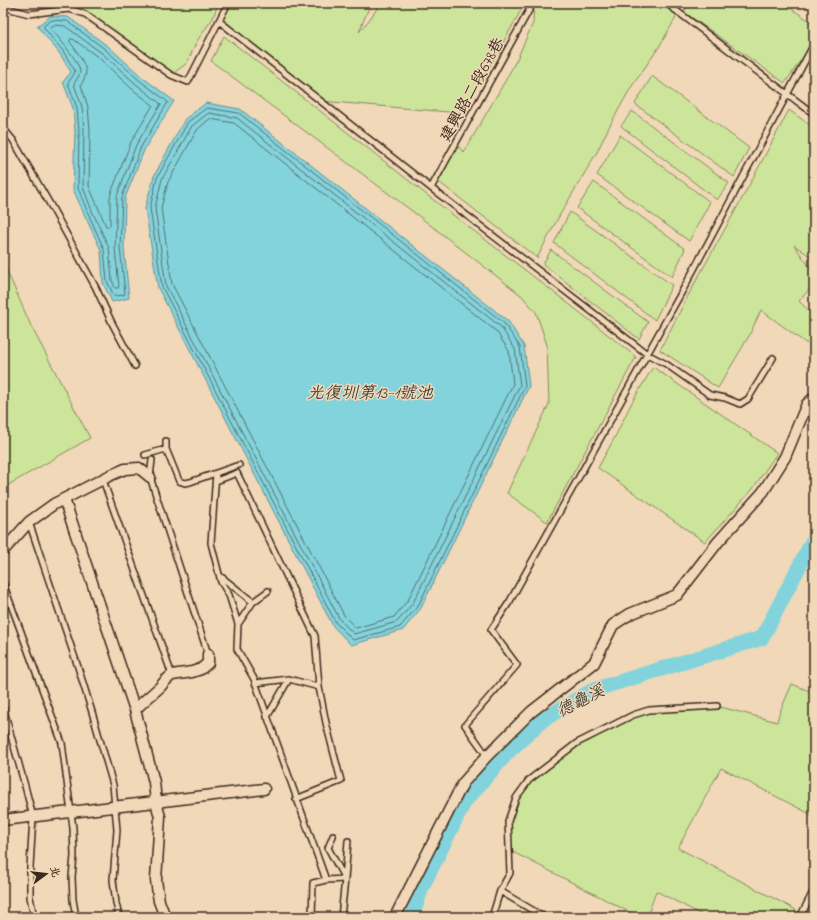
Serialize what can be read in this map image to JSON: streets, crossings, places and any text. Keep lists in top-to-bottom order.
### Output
{
  "streets": {
    "lane": ["建興路二段678巷"]
  },
  "water": ["光復圳第13-1號池", "德龜溪"],
  "north": "right"
}
